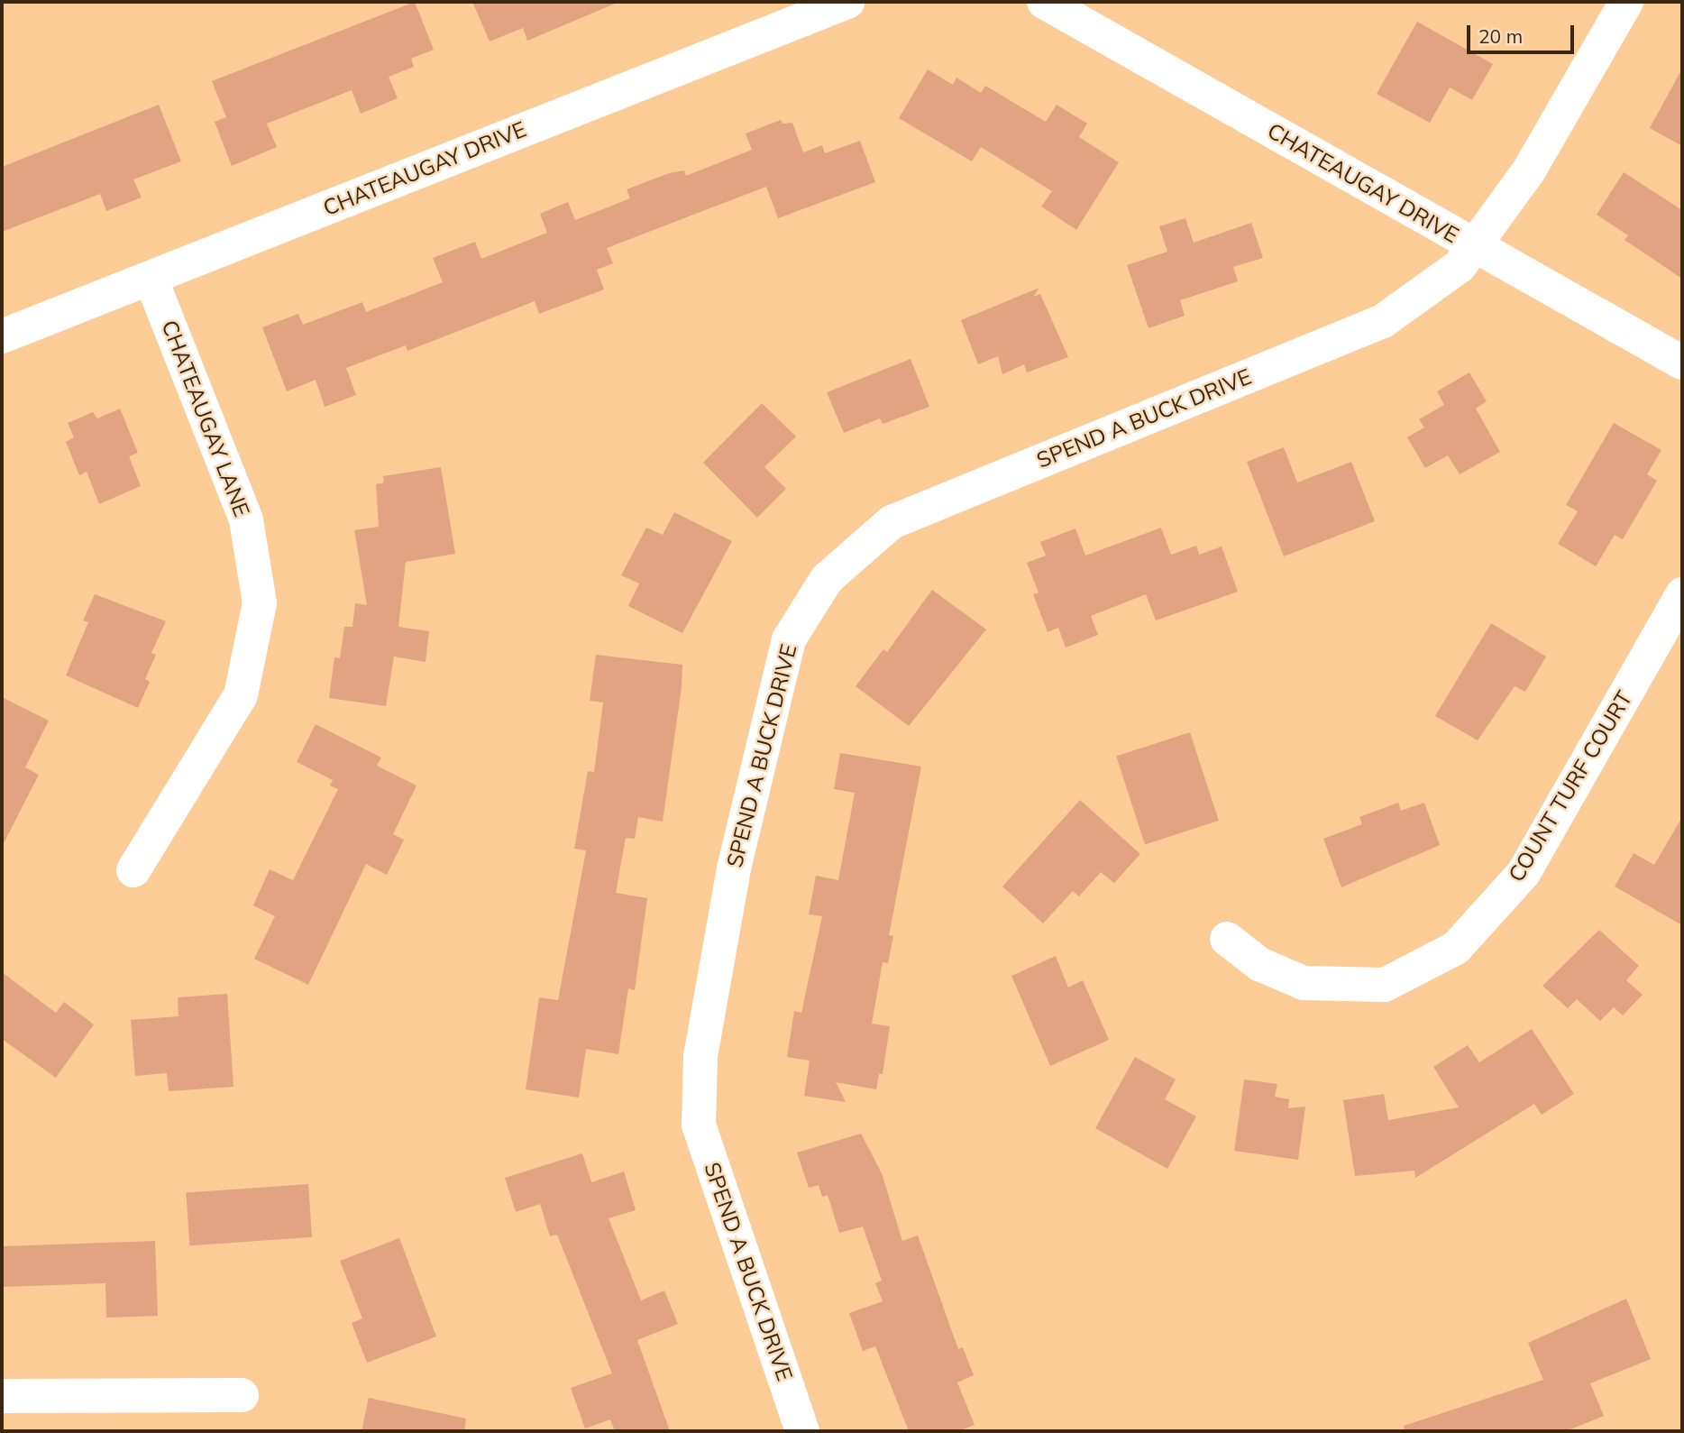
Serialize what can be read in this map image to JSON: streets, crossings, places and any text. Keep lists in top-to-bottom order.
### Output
{
  "streets": {
    "street": [
      "CHATEAUGAY DRIVE",
      "CHATEAUGAY LANE",
      "SPEND A BUCK DRIVE",
      "COUNT TURF COURT"
    ]
  },
  "crossings": [
    ["CHATEAUGAY DRIVE", "CHATEAUGAY LANE"],
    ["CHATEAUGAY DRIVE", "SPEND A BUCK DRIVE"]
  ],
  "scale_bar": "20 m"
}
